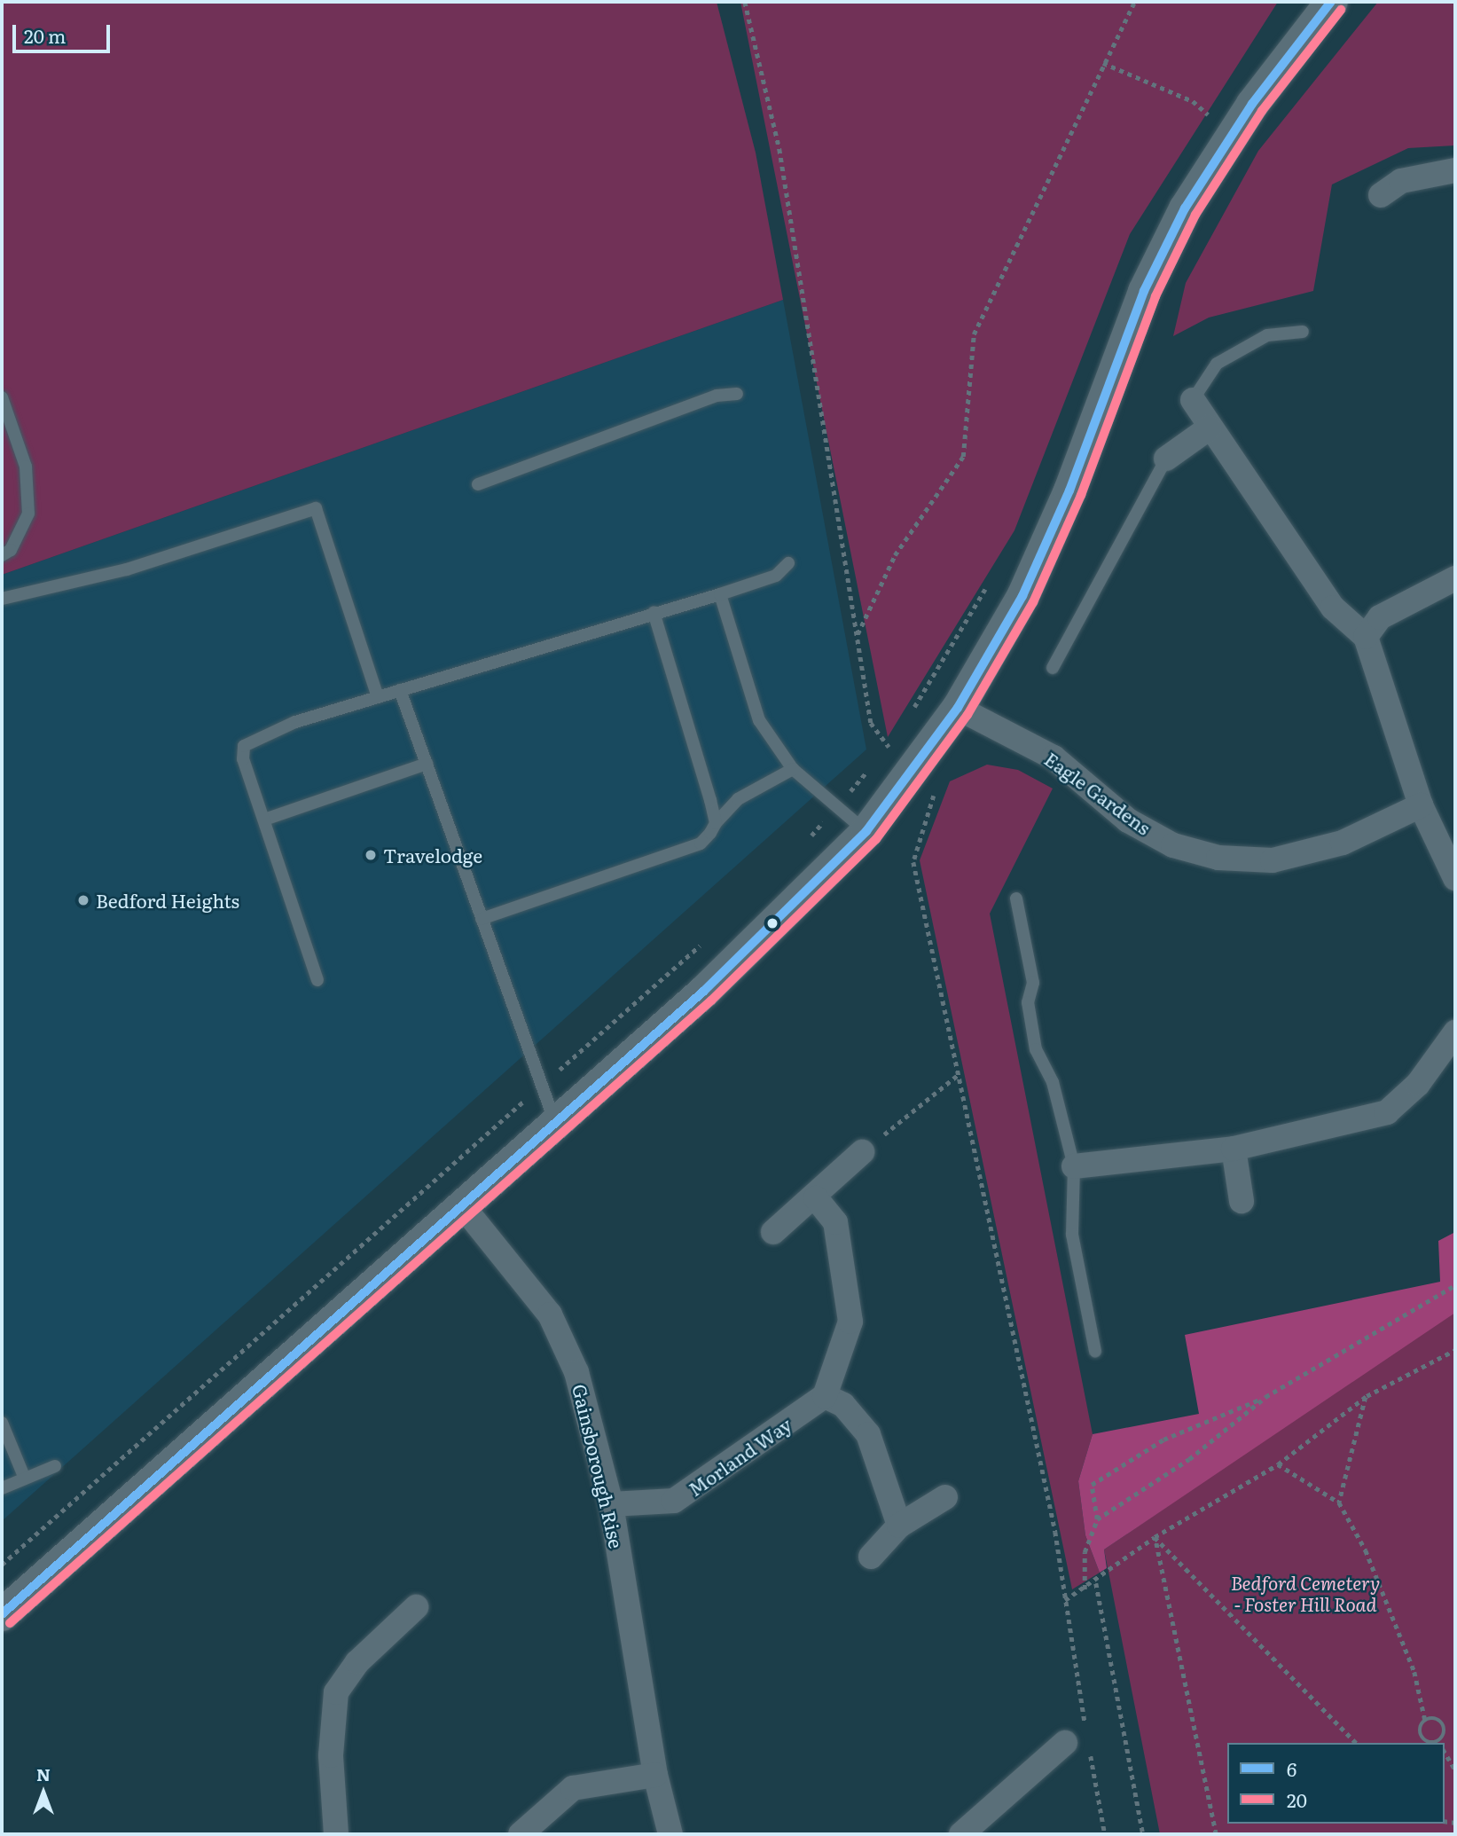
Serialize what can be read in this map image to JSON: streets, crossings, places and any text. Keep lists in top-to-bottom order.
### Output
{
  "streets": {
    "street": ["Eagle Gardens", "Morland Way", "Gainsborough Rise"]
  },
  "crossings": [
    ["Morland Way", "Gainsborough Rise"]
  ],
  "parks": ["Bedford Cemetery - Foster Hill Road"],
  "places": ["Travelodge", "Bedford Heights"],
  "lines": ["transit line 6", "transit line 20"],
  "legend": ["6", "20"],
  "scale_bar": "20 m",
  "north": "top"
}
